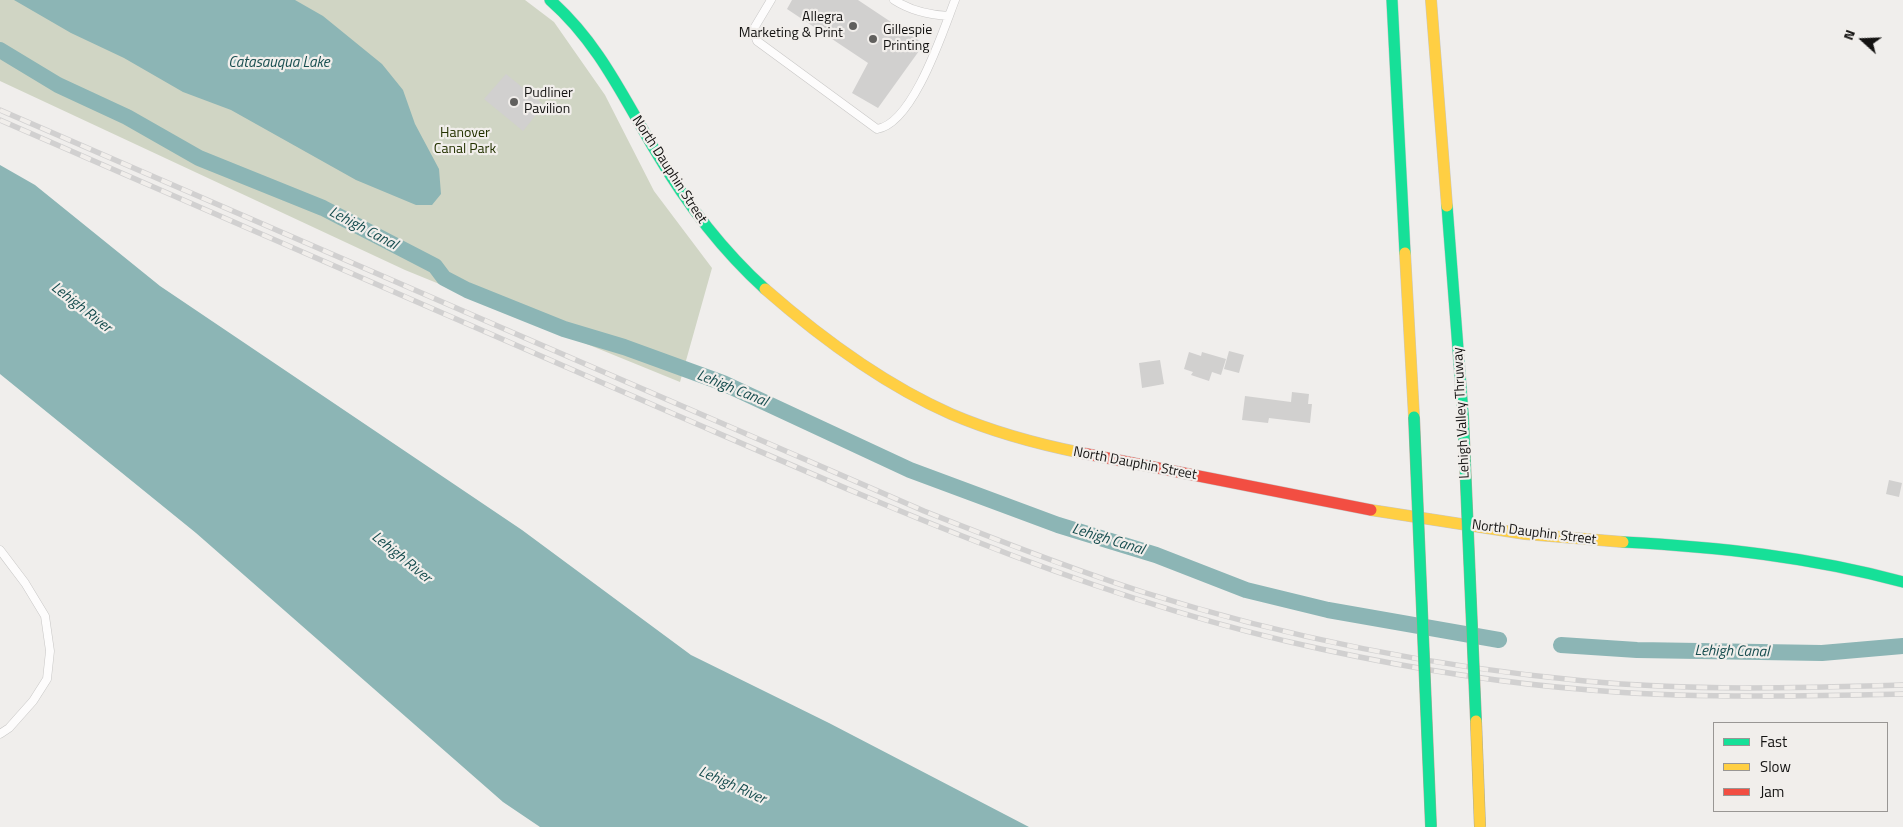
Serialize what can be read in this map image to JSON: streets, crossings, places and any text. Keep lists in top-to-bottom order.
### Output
{
  "streets": {
    "main road": ["North Dauphin Street", "Lehigh Valley Thruway"]
  },
  "water": ["Catasauqua Lake", "Lehigh Canal", "Lehigh River"],
  "parks": ["Hanover Canal Park"],
  "places": ["Allegra Marketing & Print", "Gillespie Printing", "Pudliner Pavilion"],
  "legend": ["Fast", "Slow", "Jam"],
  "north": "left"
}
